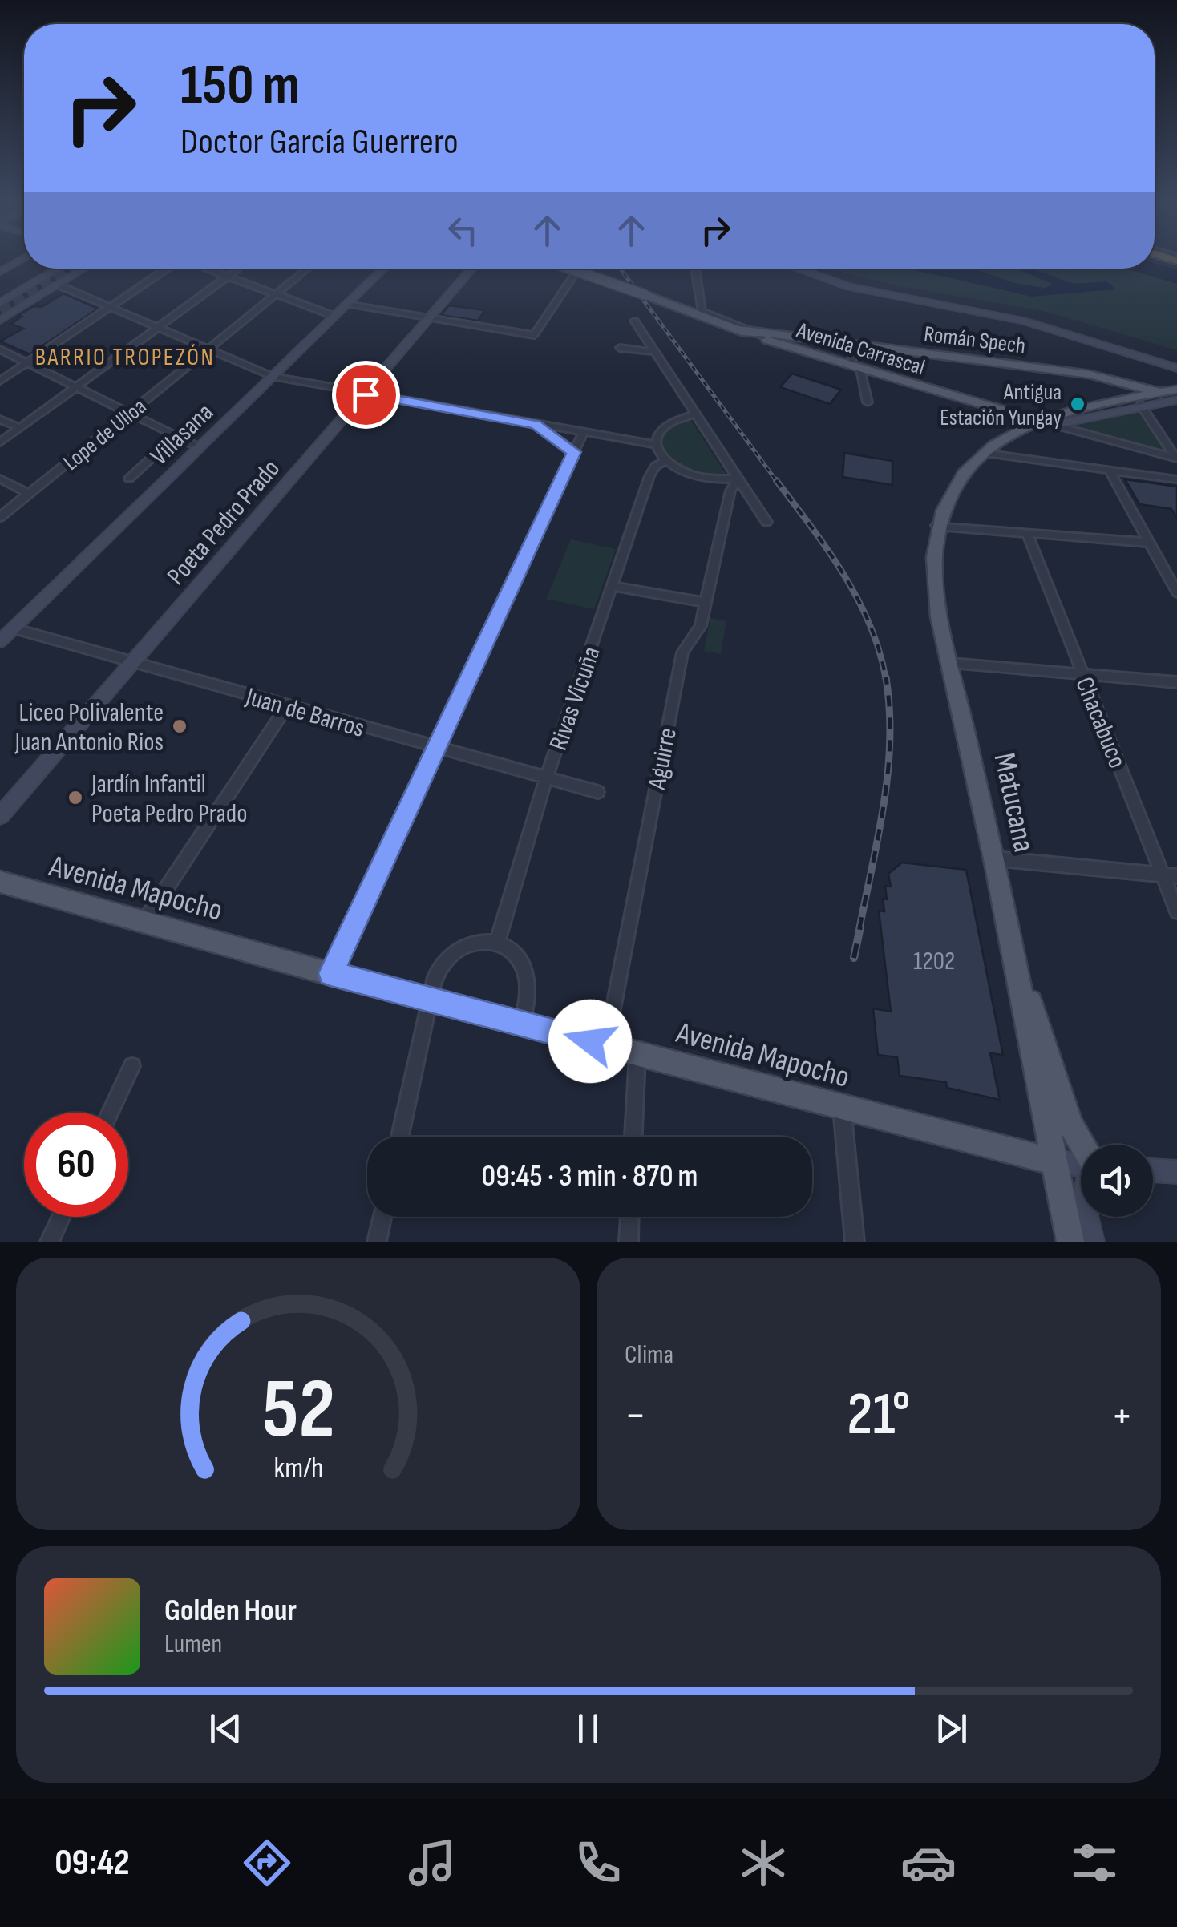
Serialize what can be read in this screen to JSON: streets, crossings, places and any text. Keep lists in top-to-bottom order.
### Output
{
  "streets": {
    "main road": [
      "Román Spech",
      "Avenida Carrascal",
      "Matucana",
      "Avenida Mapocho"
    ],
    "street": [
      "Lope de Ulloa",
      "Villasana",
      "Poeta Pedro Prado",
      "Rivas Vicuña",
      "Juan de Barros",
      "Chacabuco",
      "Aguirre"
    ]
  },
  "crossings": [
    ["Román Spech", "Avenida Carrascal"],
    ["Avenida Carrascal", "Matucana"],
    ["Villasana", "Juan de Barros"],
    ["Poeta Pedro Prado", "Juan de Barros"],
    ["Rivas Vicuña", "Juan de Barros"],
    ["Aguirre", "Avenida Mapocho"],
    ["Matucana", "Avenida Mapocho"]
  ],
  "districts": ["BARRIO TROPEZÓN"],
  "places": ["Antigua Estación Yungay", "Liceo Polivalente Juan Antonio Rios", "Jardín Infantil Poeta Pedro Prado"],
  "house_numbers": ["1202"],
  "page": {
    "turn": ["150 m", "Doctor García Guerrero"],
    "limit": "60",
    "trip": "09:45 · 3 min · 870 m",
    "tile": "Clima",
    "heat": ["−", "21°", "+"],
    "song": ["Golden Hour", "Lumen"],
    "tabs": "09:42",
    "gauge": ["52", "km/h"]
  }
}
